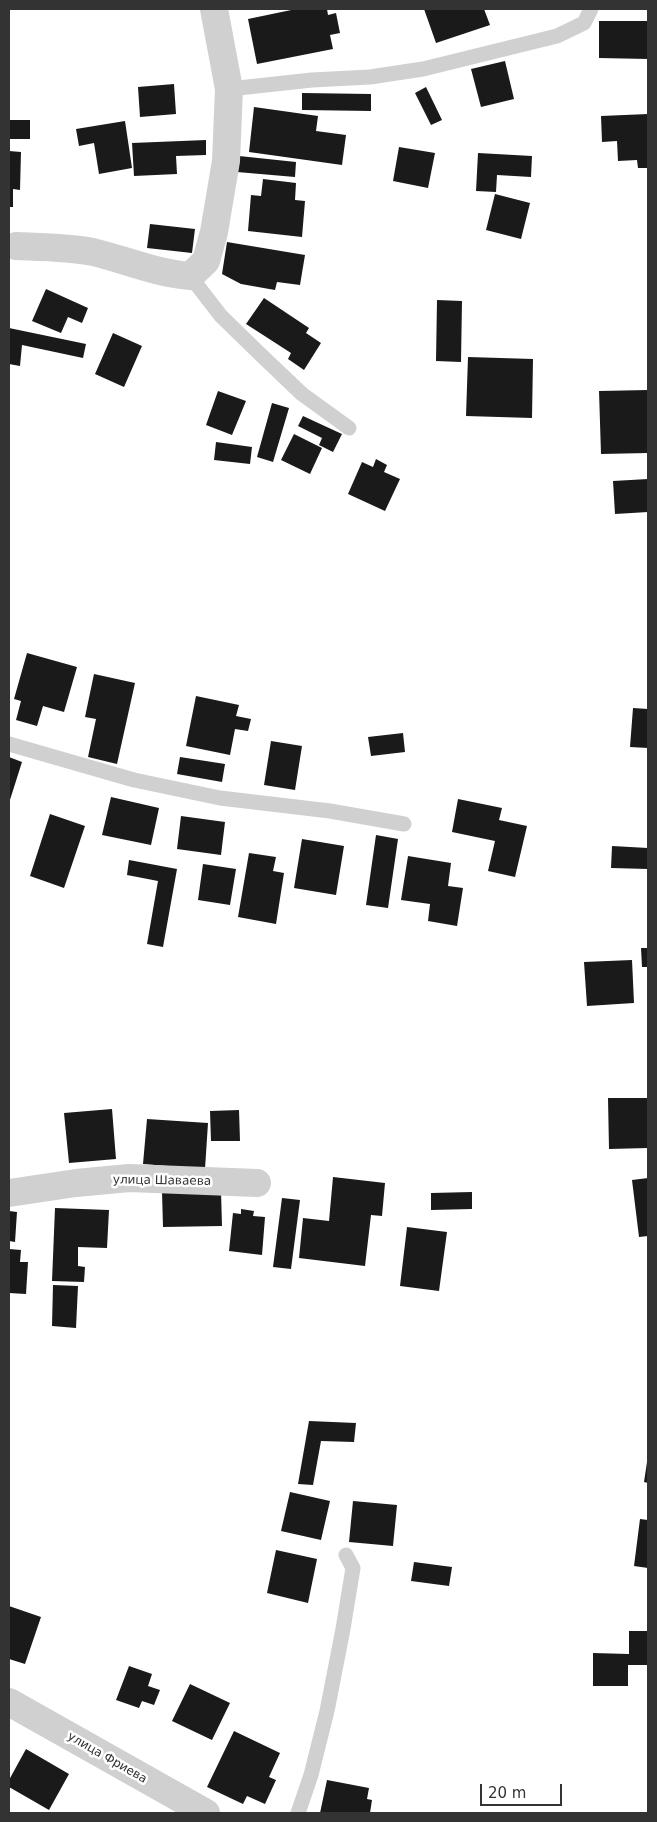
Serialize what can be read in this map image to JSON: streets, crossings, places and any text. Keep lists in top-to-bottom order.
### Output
{
  "streets": {
    "street": ["улица Шаваева", "улица Фриева"]
  },
  "scale_bar": "20 m"
}
